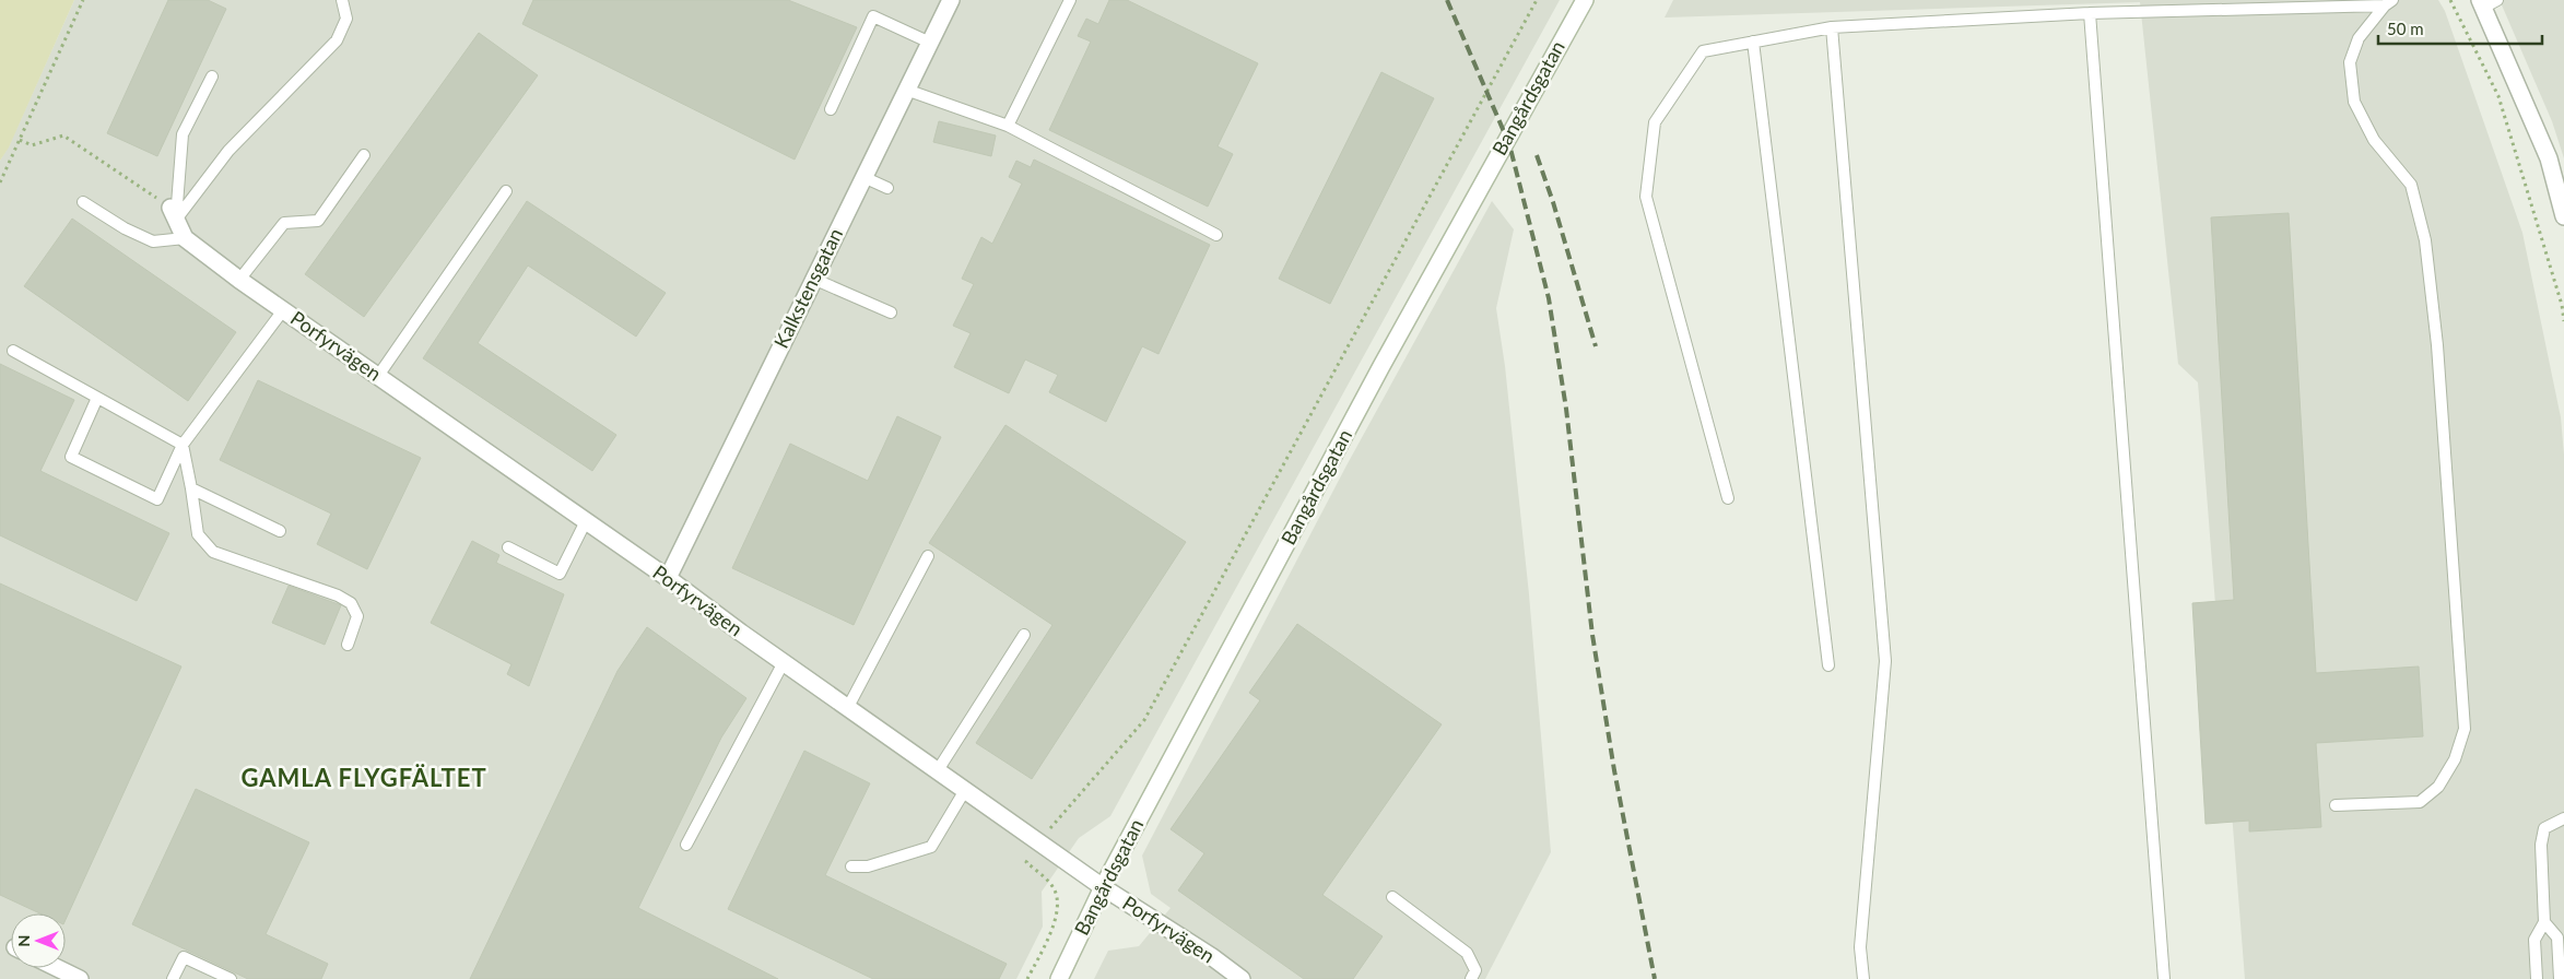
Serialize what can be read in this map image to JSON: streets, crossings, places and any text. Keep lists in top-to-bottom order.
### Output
{
  "streets": {
    "street": ["Bangårdsgatan", "Kalkstensgatan", "Porfyrvägen"]
  },
  "crossings": [
    ["Bangårdsgatan", "Porfyrvägen"],
    ["Kalkstensgatan", "Porfyrvägen"]
  ],
  "districts": ["GAMLA FLYGFÄLTET"],
  "scale_bar": "50 m",
  "north": "left"
}
